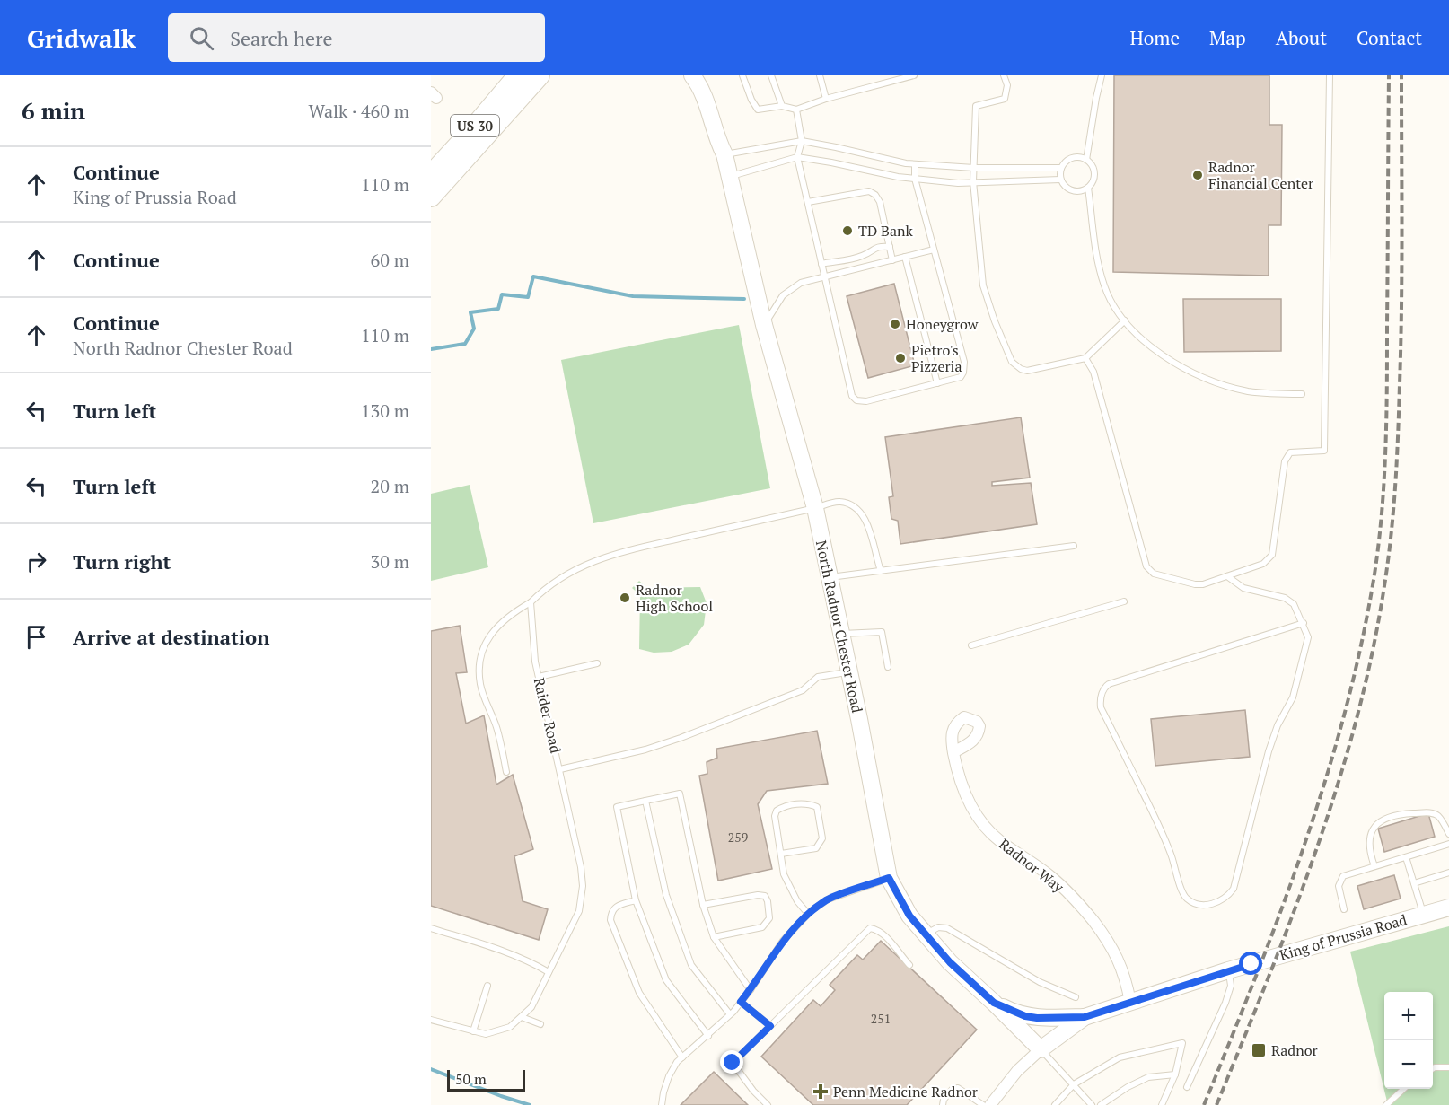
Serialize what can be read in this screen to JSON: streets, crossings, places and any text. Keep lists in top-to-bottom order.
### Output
{
  "streets": {
    "highway": ["US 30"],
    "main road": ["North Radnor Chester Road", "King of Prussia Road"],
    "street": ["Radnor Way"],
    "lane": ["Raider Road"]
  },
  "crossings": [
    ["North Radnor Chester Road", "King of Prussia Road"],
    ["Radnor Way", "King of Prussia Road"]
  ],
  "places": {
    "other": [
      "Radnor Financial Center",
      "TD Bank",
      "Honeygrow",
      "Pietro's Pizzeria",
      "Radnor High School"
    ],
    "transit": ["Radnor"],
    "health": ["Penn Medicine Radnor"]
  },
  "house_numbers": ["259", "251"],
  "scale_bar": "50 m",
  "page": {
    "header": "Gridwalk",
    "search": "Search here",
    "nav": [
      "Home",
      "Map",
      "About",
      "Contact"
    ],
    "heading": ["6 min", "Walk · 460 m"],
    "list": [
      ["Continue", "King of Prussia Road", "110 m"],
      ["Continue", "60 m"],
      ["Continue", "North Radnor Chester Road", "110 m"],
      ["Turn left", "130 m"],
      ["Turn left", "20 m"],
      ["Turn right", "30 m"],
      "Arrive at destination"
    ],
    "map_buttons": ["+", "−"],
    "scale": "50 m"
  }
}
